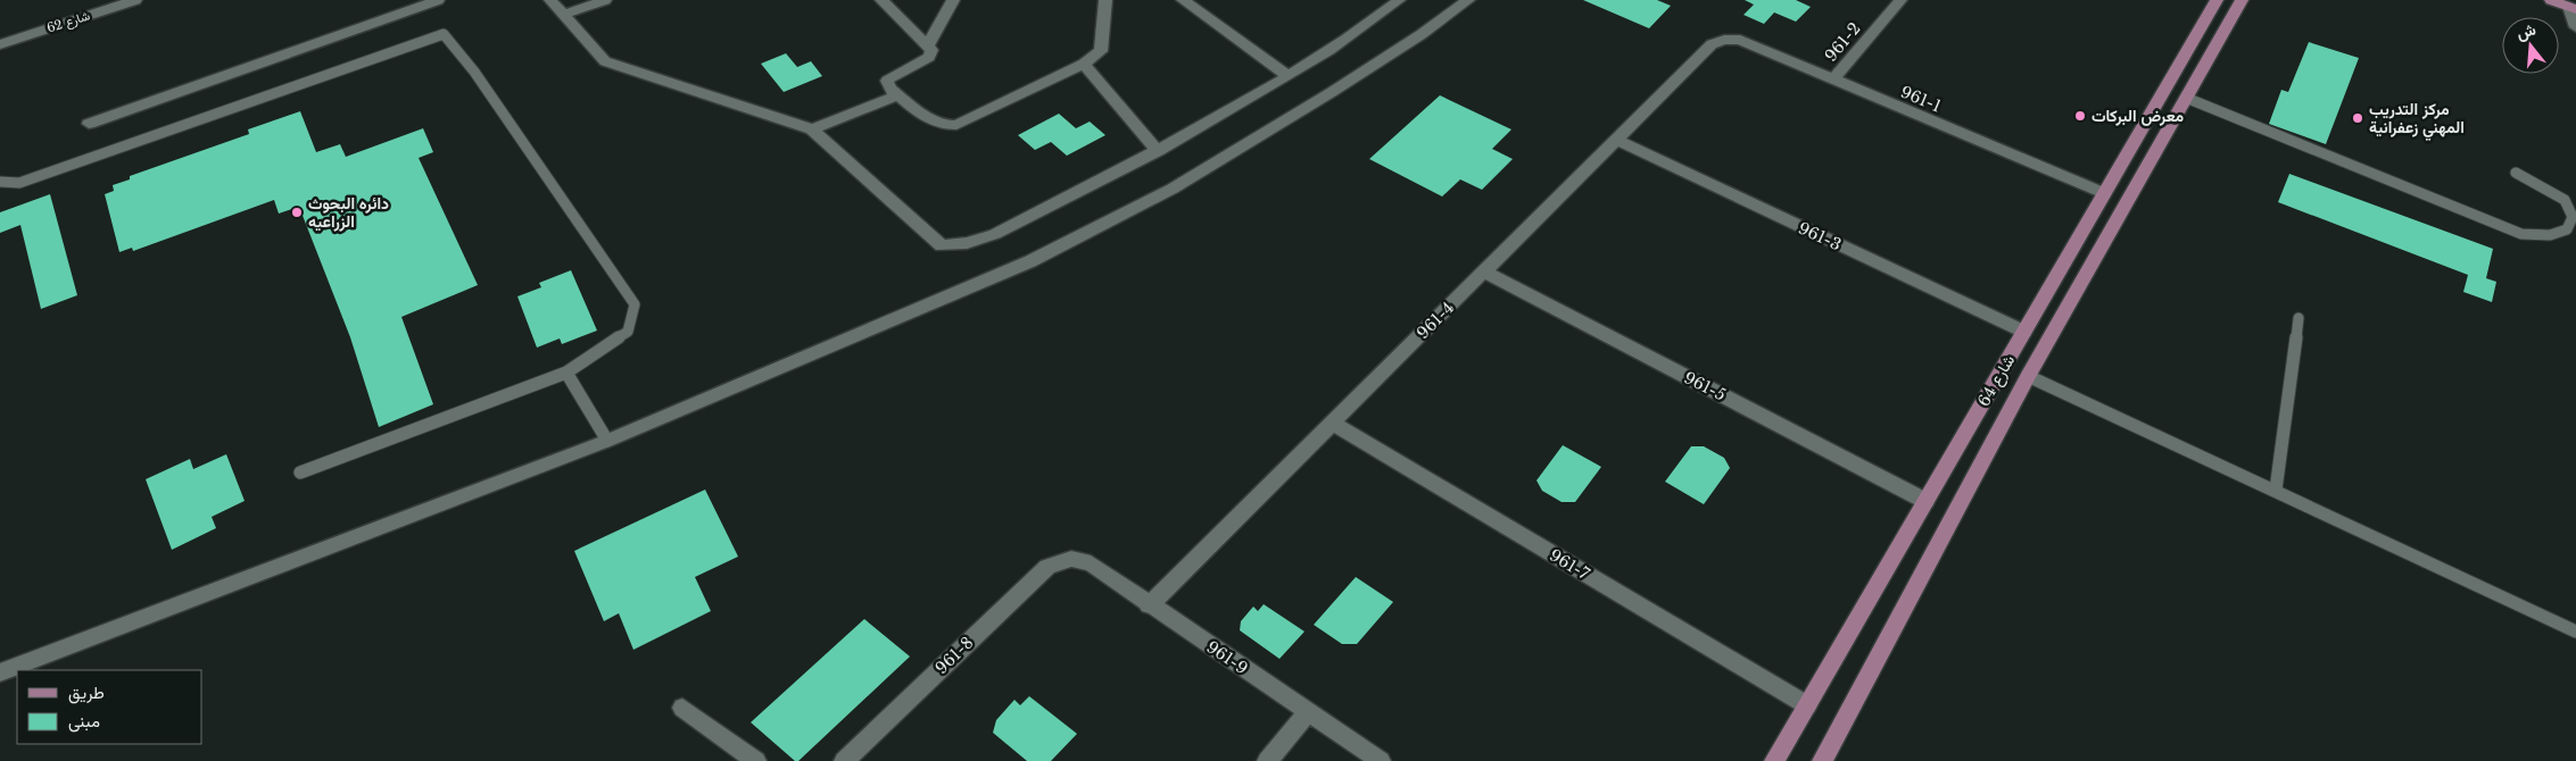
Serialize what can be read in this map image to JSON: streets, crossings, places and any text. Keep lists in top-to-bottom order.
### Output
{
  "streets": {
    "main road": ["شارع 64"],
    "street": [
      "شارع 62",
      "961-2",
      "961-1",
      "961-3",
      "961-4",
      "961-5",
      "961-7",
      "961-8",
      "961-9"
    ]
  },
  "crossings": [
    ["961-2", "961-1"],
    ["961-1", "961-4"],
    ["961-1", "شارع 64"],
    ["961-3", "961-4"],
    ["961-3", "شارع 64"],
    ["961-4", "961-5"],
    ["961-4", "961-7"],
    ["961-4", "961-9"],
    ["شارع 64", "961-5"],
    ["شارع 64", "961-7"],
    ["961-8", "961-9"]
  ],
  "places": ["معرض البركات", "مركز التدريب المهني زعفرانية", "دائره البحوث الزراعيه"],
  "legend": ["طريق", "مبنى"],
  "north": "top"
}
